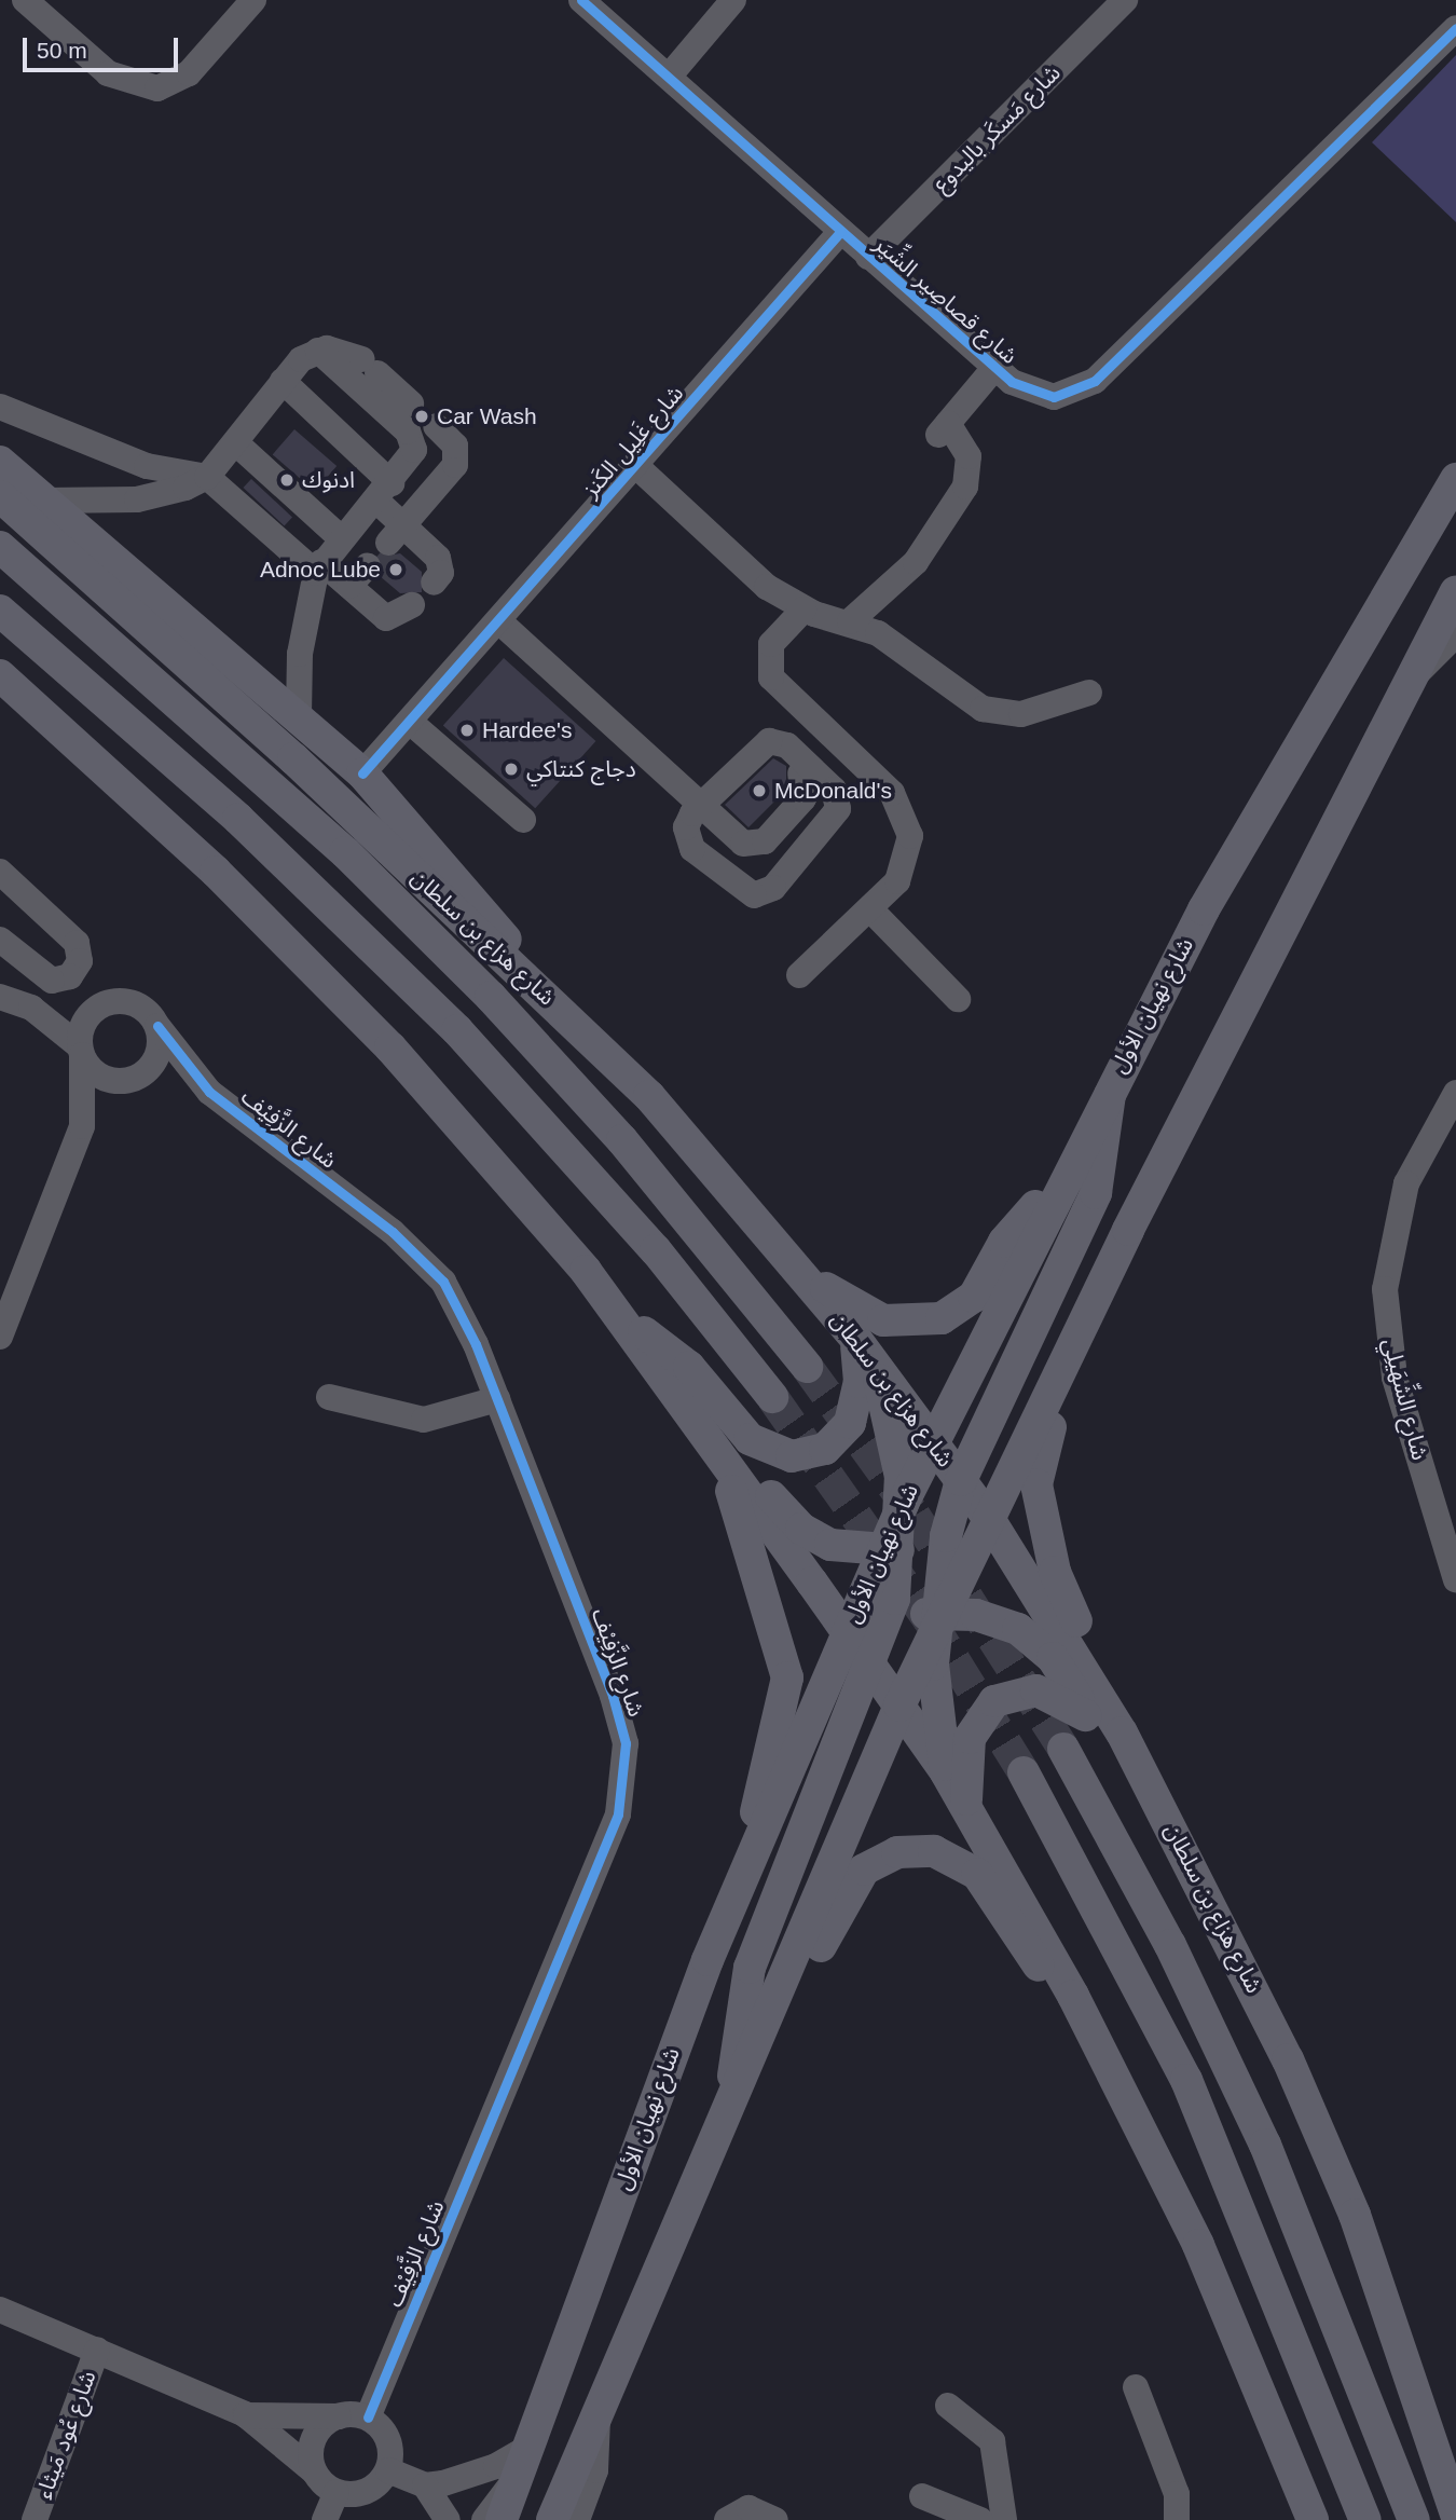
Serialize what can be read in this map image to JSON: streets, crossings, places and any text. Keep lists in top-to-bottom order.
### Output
{
  "streets": {
    "main road": ["شارع هزاع بن سلطان", "شارع نهيان الأول"],
    "street": [
      "شارع مَسكَر باليدوع",
      "شارع قصاصِير الشِّيَر",
      "شارع غَلِيل الكَنز",
      "شارع الزَّفِيْف",
      "شارع الشِّهَيلِي",
      "شارع عُود مَيثاء"
    ]
  },
  "crossings": [
    ["شارع مَسكَر باليدوع", "شارع قصاصِير الشِّيَر"],
    ["شارع قصاصِير الشِّيَر", "شارع غَلِيل الكَنز"],
    ["شارع هزاع بن سلطان", "شارع نهيان الأول"],
    ["شارع الزَّفِيْف", "شارع عُود مَيثاء"]
  ],
  "places": [
    "Car Wash",
    "ادنوك",
    "Adnoc Lube",
    "Hardee's",
    "دجاج كنتاكي",
    "McDonald's"
  ],
  "scale_bar": "50 m"
}
